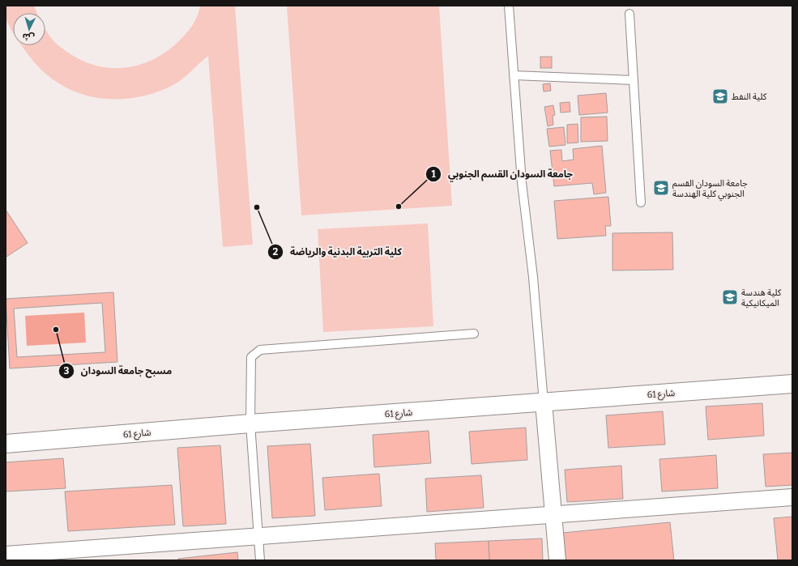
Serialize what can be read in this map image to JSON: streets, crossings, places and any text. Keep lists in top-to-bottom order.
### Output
{
  "streets": {
    "street": ["شارع 61"]
  },
  "places": {
    "school or university": ["كلية النفط", "جامعة السودان القسم الجنوبي كلية الهندسة", "كلية هندسة الميكانيكية"],
    "other": ["جامعة السودان القسم الجنوبي", "كلية التربية البدنية والرياضة", "مسبح جامعة السودان"]
  },
  "north": "bottom"
}
